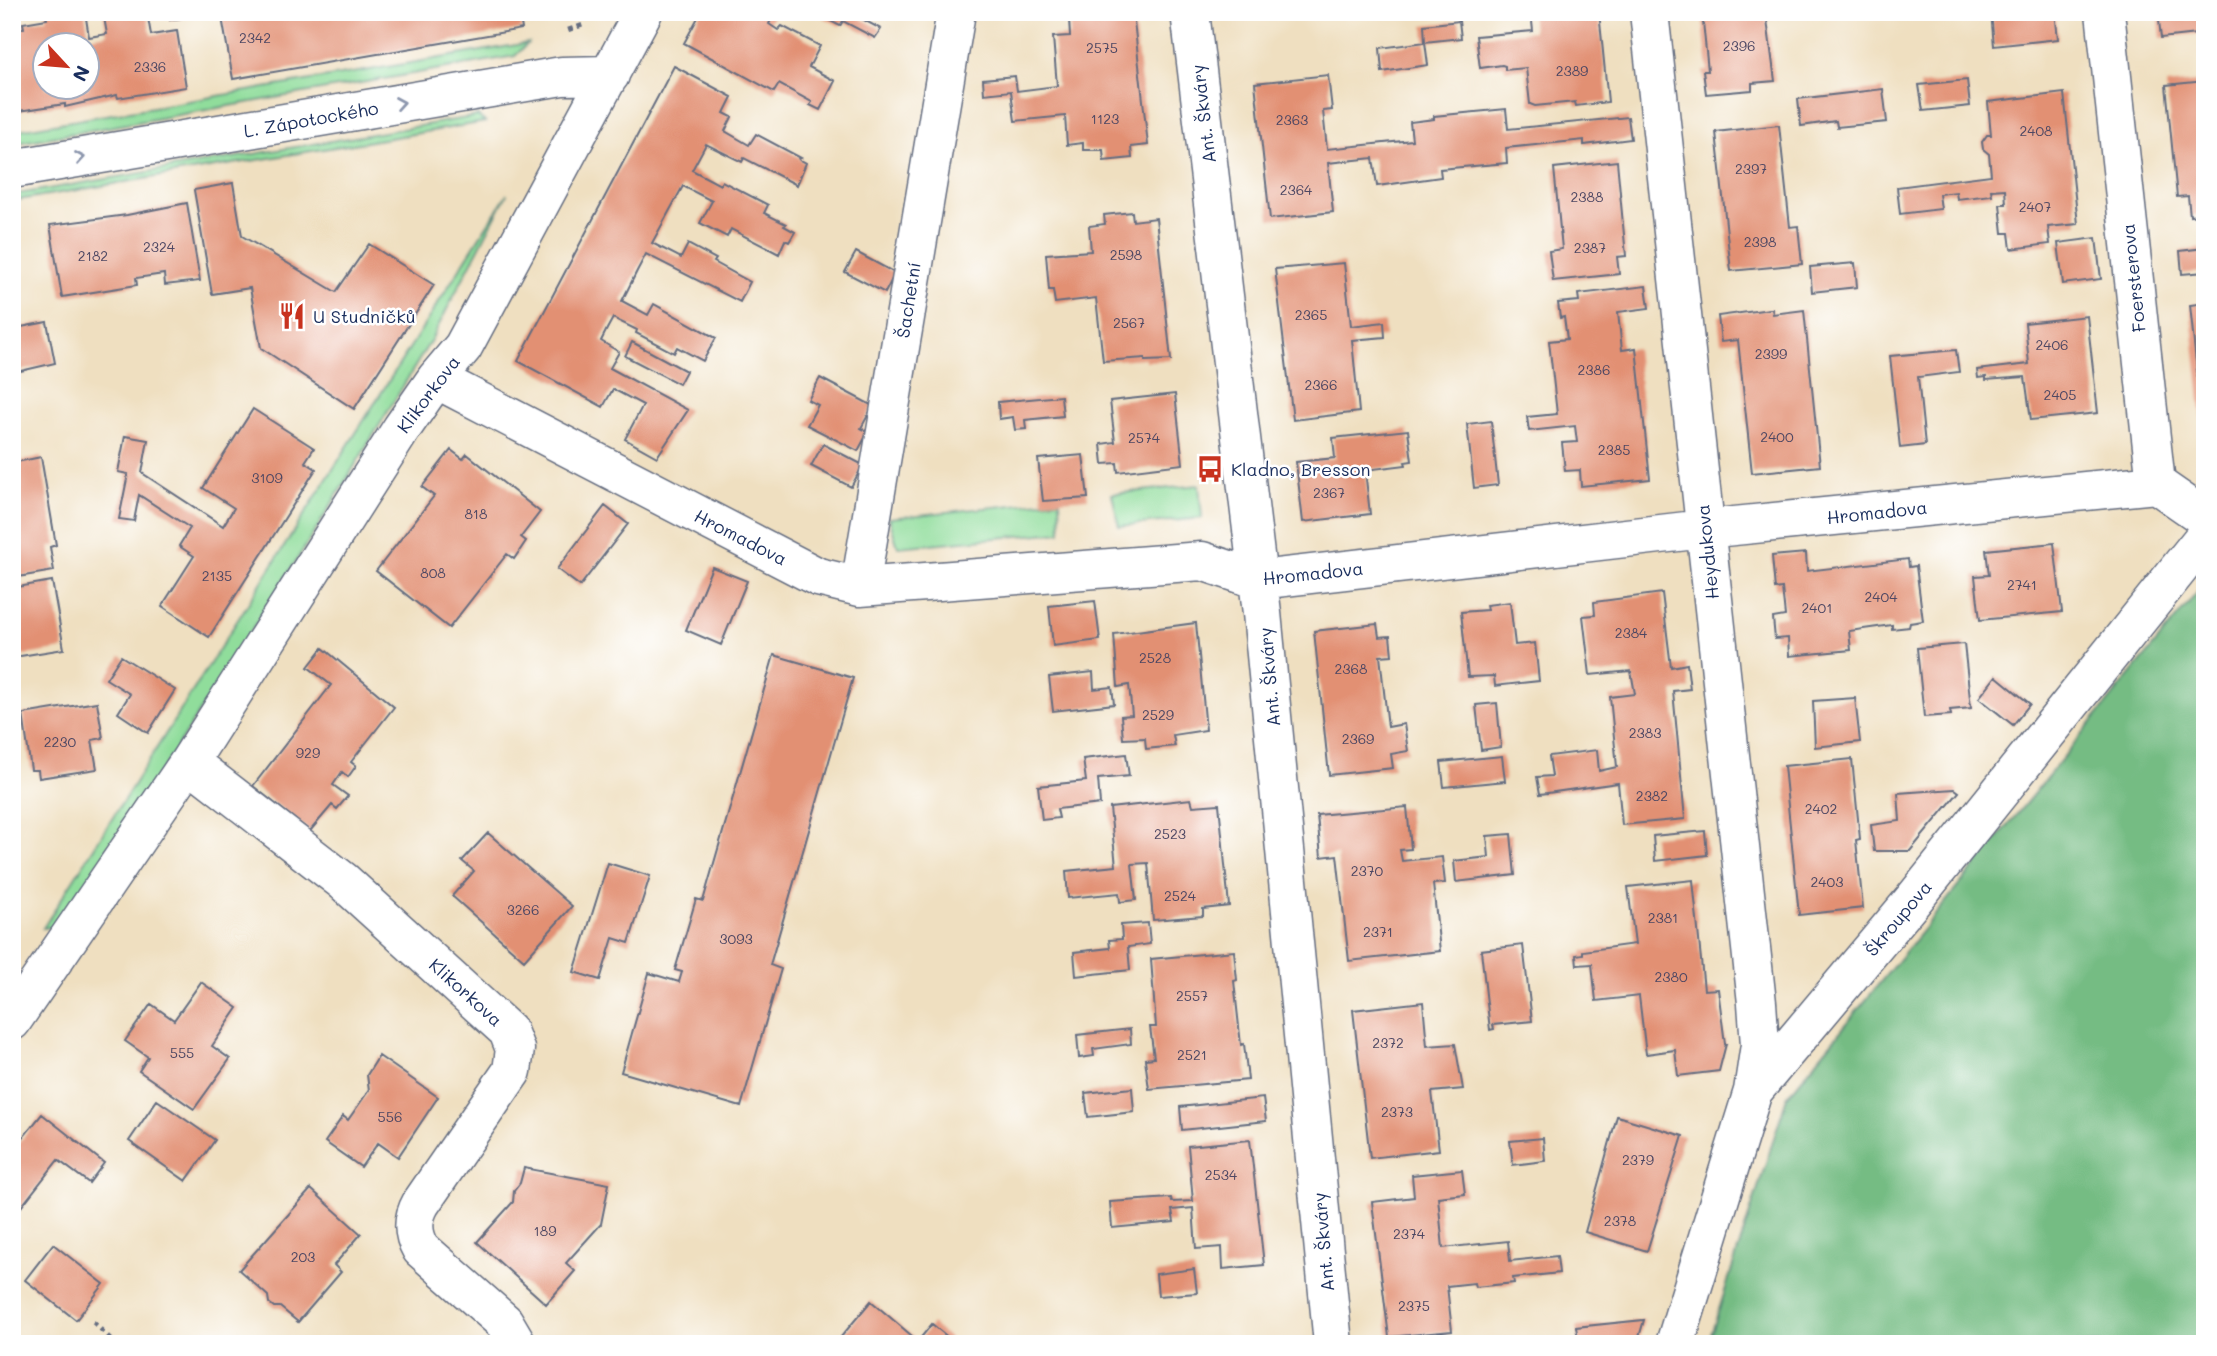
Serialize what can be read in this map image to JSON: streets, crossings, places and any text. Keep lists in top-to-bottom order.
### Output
{
  "streets": {
    "street": [
      "Ant. Škváry",
      "L. Zápotockého",
      "Foersterova",
      "Šachetní",
      "Klikorkova",
      "Hromadova",
      "Heydukova",
      "Škroupova"
    ]
  },
  "crossings": [
    ["Ant. Škváry", "Hromadova"],
    ["L. Zápotockého", "Klikorkova"],
    ["Foersterova", "Hromadova"],
    ["Šachetní", "Hromadova"],
    ["Klikorkova", "Hromadova"],
    ["Hromadova", "Heydukova"],
    ["Heydukova", "Škroupova"]
  ],
  "one_way": ["L. Zápotockého"],
  "places": {
    "restaurant": ["U Studničků"],
    "bus stop": ["Kladno, Bresson"]
  },
  "house_numbers": [
    "2342",
    "2396",
    "2575",
    "2336",
    "2389",
    "1123",
    "2363",
    "2408",
    "2397",
    "2364",
    "2388",
    "2407",
    "2398",
    "2324",
    "2387",
    "2598",
    "2182",
    "2365",
    "2567",
    "2406",
    "2399",
    "2386",
    "2366",
    "2405",
    "2400",
    "2574",
    "2385",
    "3109",
    "2367",
    "818",
    "808",
    "2135",
    "2741",
    "2404",
    "2401",
    "2384",
    "2528",
    "2368",
    "2529",
    "2383",
    "2369",
    "2230",
    "929",
    "2382",
    "2402",
    "2523",
    "2370",
    "2403",
    "2524",
    "3266",
    "2381",
    "2371",
    "3093",
    "2380",
    "2557",
    "2372",
    "555",
    "2521",
    "2373",
    "556",
    "2379",
    "2534",
    "2378",
    "189",
    "2374",
    "203",
    "2375"
  ],
  "north": "bottom right"
}
